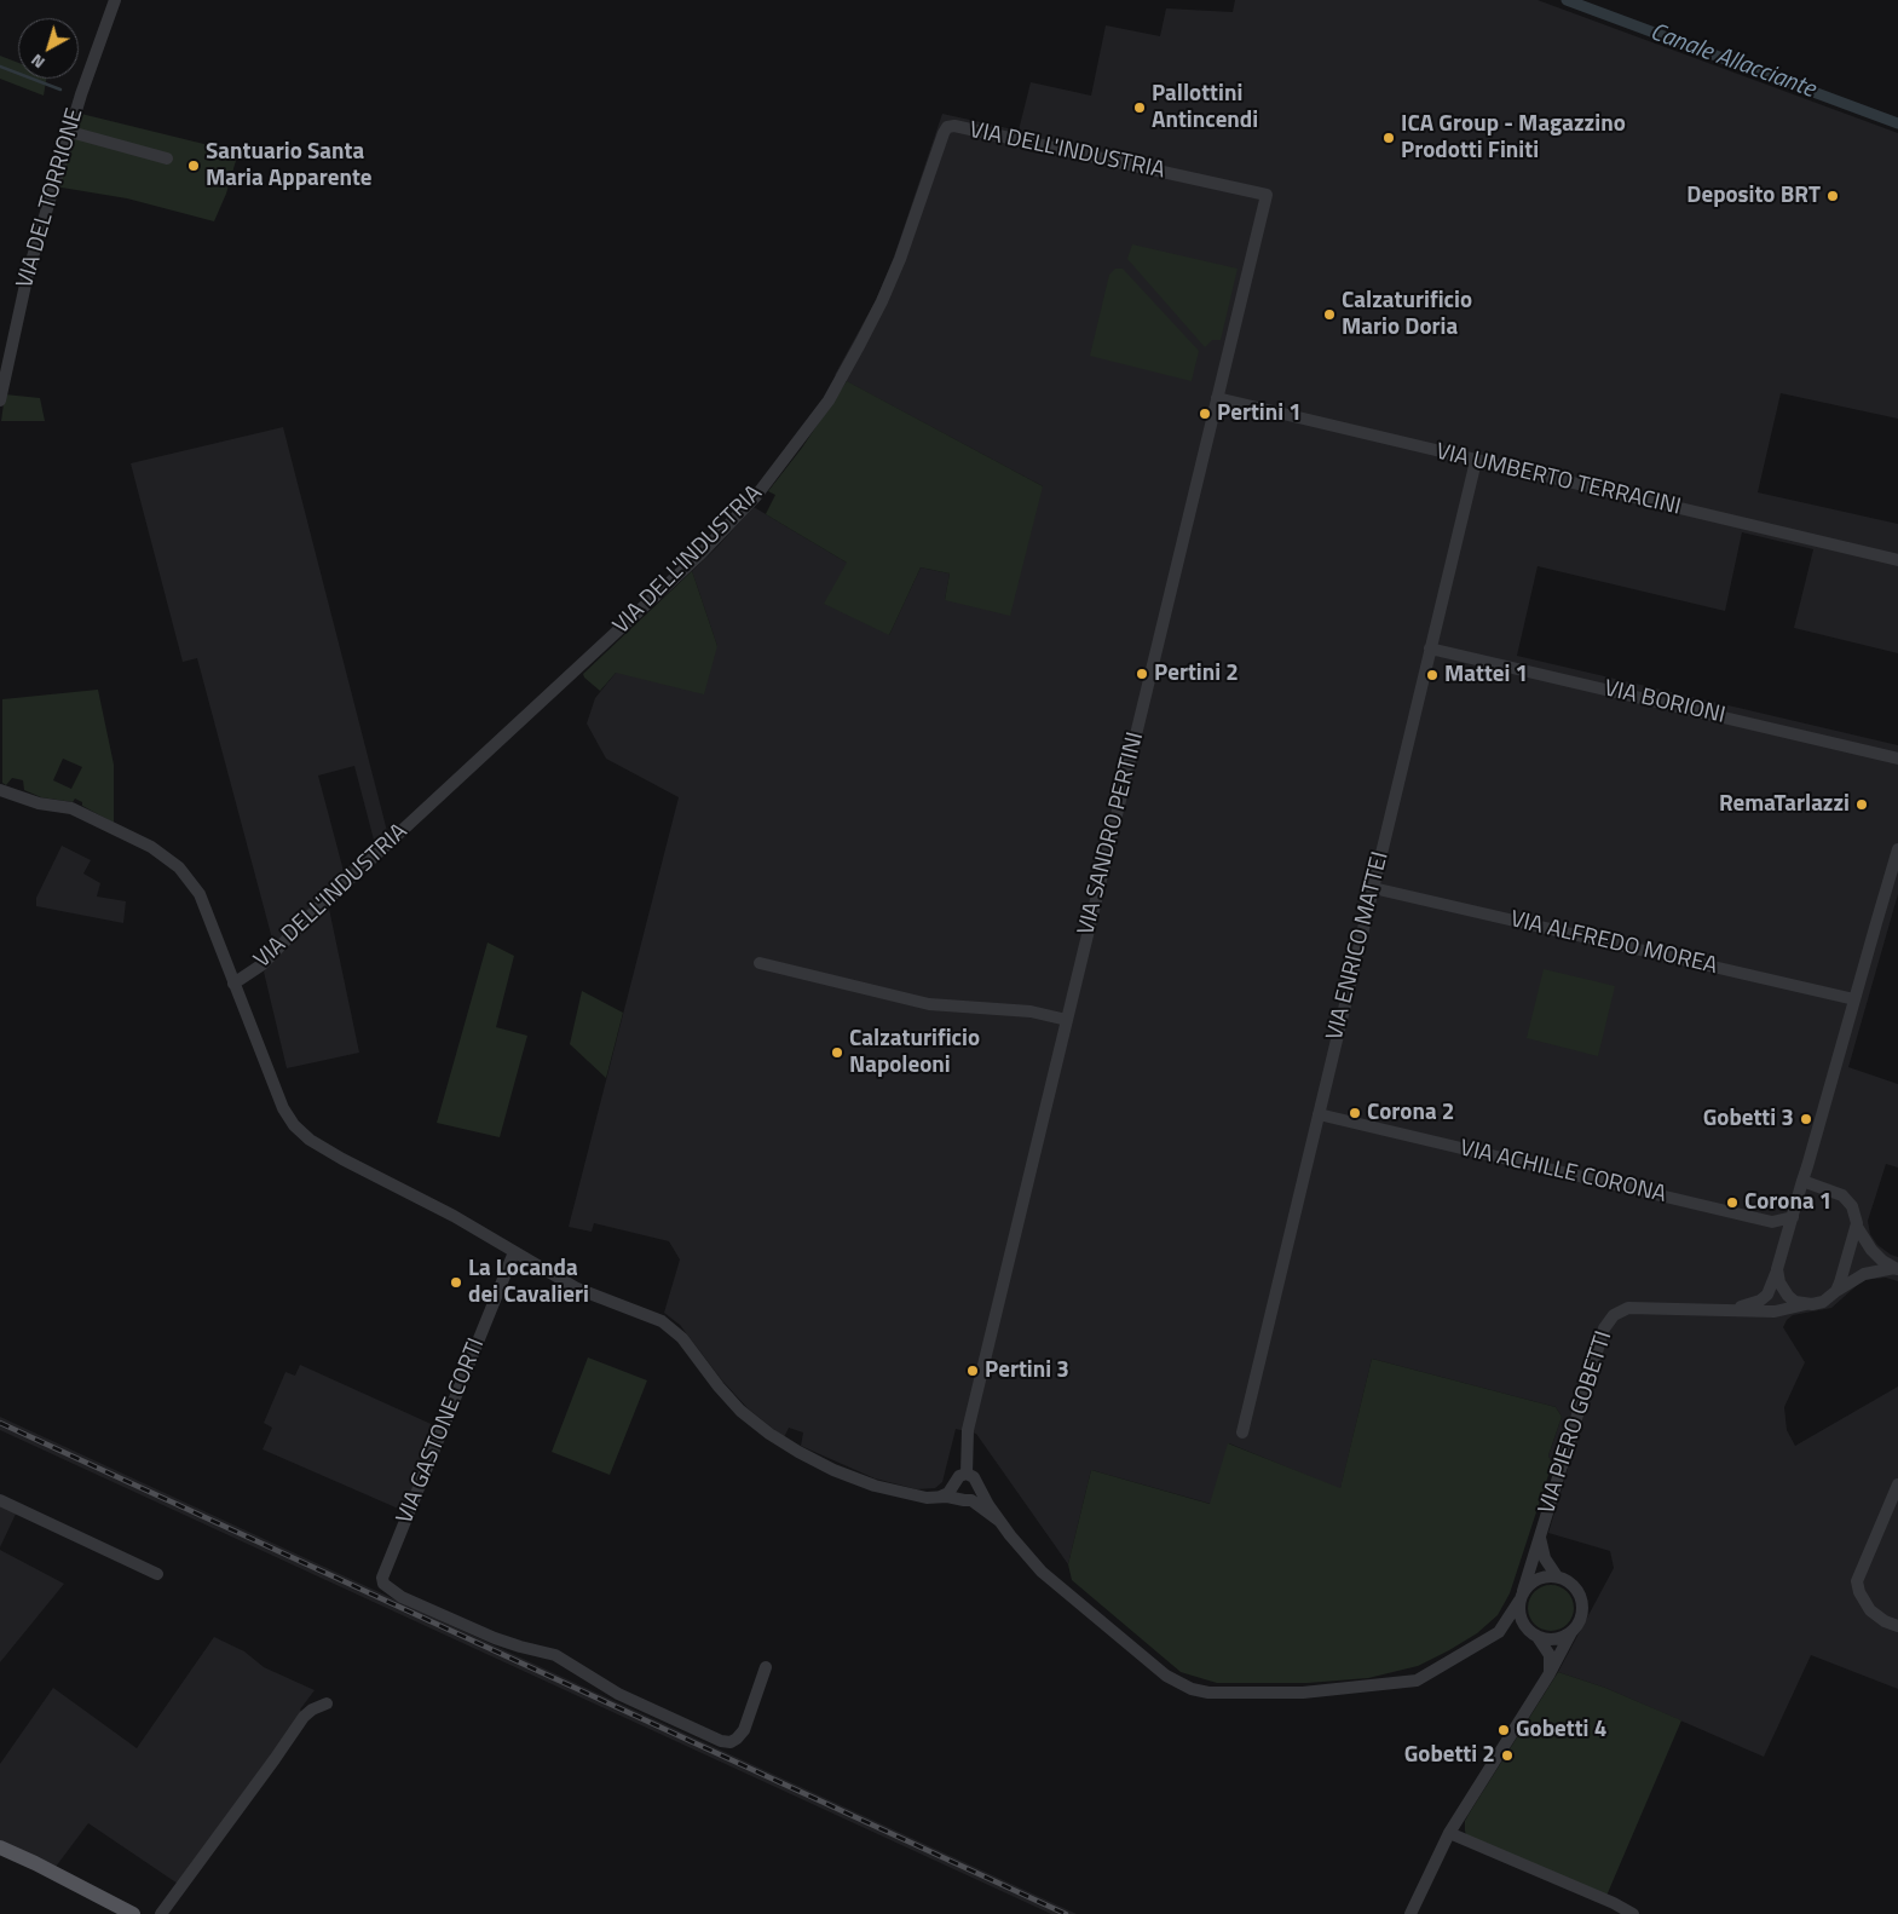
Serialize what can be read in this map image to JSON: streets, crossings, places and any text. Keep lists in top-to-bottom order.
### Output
{
  "streets": {
    "street": [
      "VIA DELL'INDUSTRIA",
      "VIA DEL TORRIONE",
      "VIA UMBERTO TERRACINI",
      "VIA BORIONI",
      "VIA SANDRO PERTINI",
      "VIA ALFREDO MOREA",
      "VIA ENRICO MATTEI",
      "VIA ACHILLE CORONA",
      "VIA PIERO GOBETTI",
      "VIA GASTONE CORTI"
    ]
  },
  "crossings": [
    ["VIA DELL'INDUSTRIA", "VIA SANDRO PERTINI"],
    ["VIA UMBERTO TERRACINI", "VIA SANDRO PERTINI"],
    ["VIA UMBERTO TERRACINI", "VIA ENRICO MATTEI"],
    ["VIA BORIONI", "VIA ENRICO MATTEI"],
    ["VIA ALFREDO MOREA", "VIA ENRICO MATTEI"],
    ["VIA ENRICO MATTEI", "VIA ACHILLE CORONA"]
  ],
  "water": ["Canale Allacciante"],
  "places": [
    "Pallottini Antincendi",
    "ICA Group - Magazzino Prodotti Finiti",
    "Santuario Santa Maria Apparente",
    "Deposito BRT",
    "Calzaturificio Mario Doria",
    "Pertini 1",
    "Pertini 2",
    "Mattei 1",
    "RemaTarlazzi",
    "Calzaturificio Napoleoni",
    "Corona 2",
    "Gobetti 3",
    "Corona 1",
    "La Locanda dei Cavalieri",
    "Pertini 3",
    "Gobetti 4",
    "Gobetti 2"
  ],
  "north": "bottom left"
}
